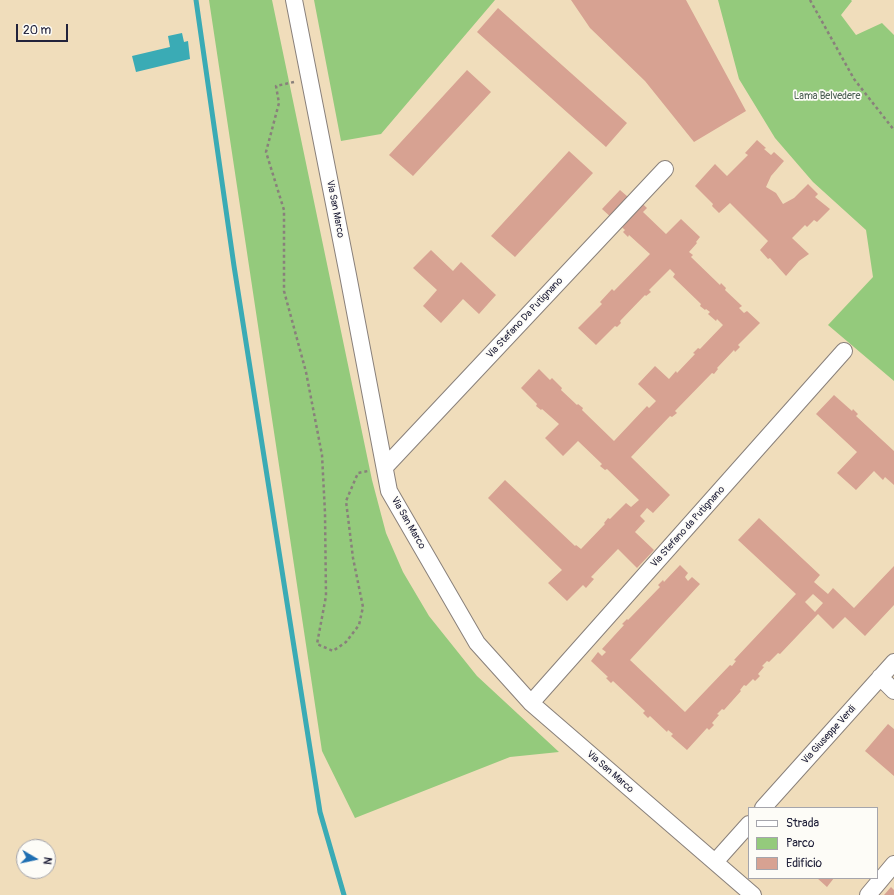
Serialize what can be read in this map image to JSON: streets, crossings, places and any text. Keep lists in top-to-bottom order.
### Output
{
  "streets": {
    "street": [
      "Via San Marco",
      "Via Stefano Da Putignano",
      "Via Stefano da Putignano",
      "Via Giuseppe Verdi"
    ]
  },
  "crossings": [
    ["Via San Marco", "Via Stefano Da Putignano"],
    ["Via San Marco", "Via Stefano da Putignano"]
  ],
  "parks": ["Lama Belvedere"],
  "legend": ["Strada", "Parco", "Edificio"],
  "scale_bar": "20 m",
  "north": "right"
}
